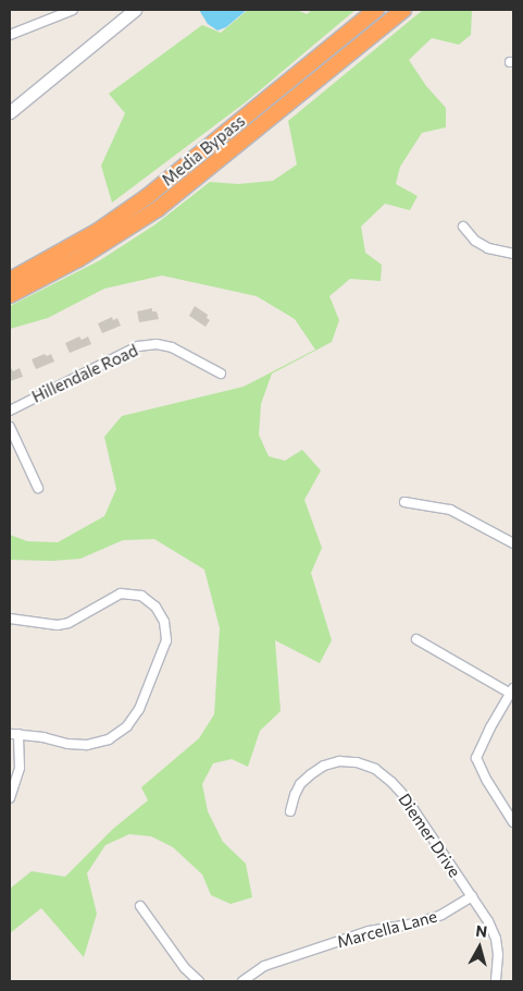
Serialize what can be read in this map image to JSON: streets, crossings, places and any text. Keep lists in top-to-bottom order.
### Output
{
  "streets": {
    "highway": ["Media Bypass"],
    "street": ["Hillendale Road", "Diemer Drive", "Marcella Lane"]
  },
  "crossings": [
    ["Diemer Drive", "Marcella Lane"]
  ],
  "north": "top"
}
